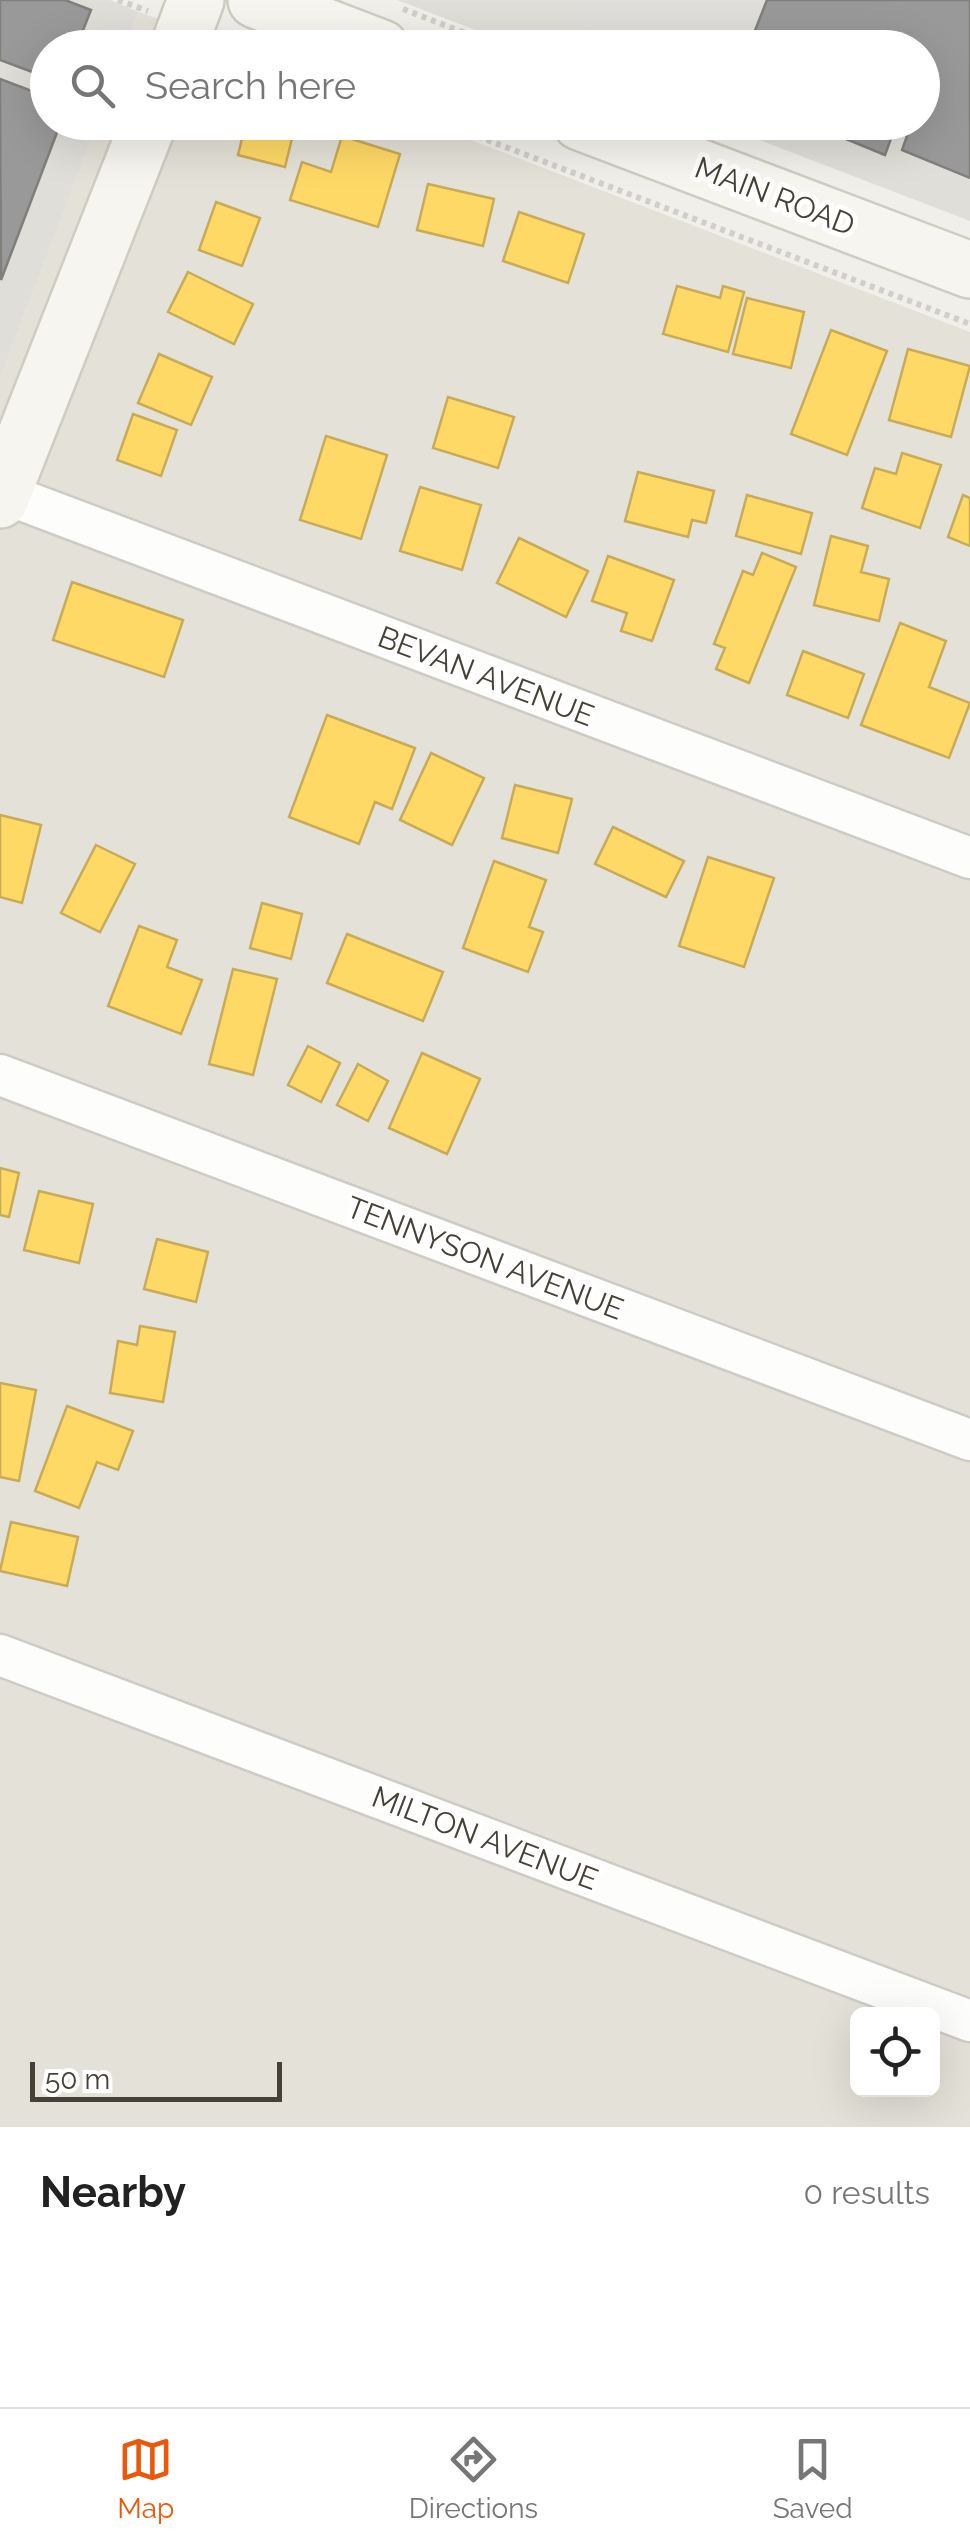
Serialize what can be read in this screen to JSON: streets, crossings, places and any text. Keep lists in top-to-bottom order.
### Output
{
  "streets": {
    "main road": ["MAIN ROAD"],
    "street": ["BEVAN AVENUE", "TENNYSON AVENUE", "MILTON AVENUE"]
  },
  "scale_bar": "50 m",
  "page": {
    "search": "Search here",
    "scale": "50 m",
    "heading": ["Nearby", "0 results"],
    "nav": ["Map", "Directions", "Saved"]
  }
}
